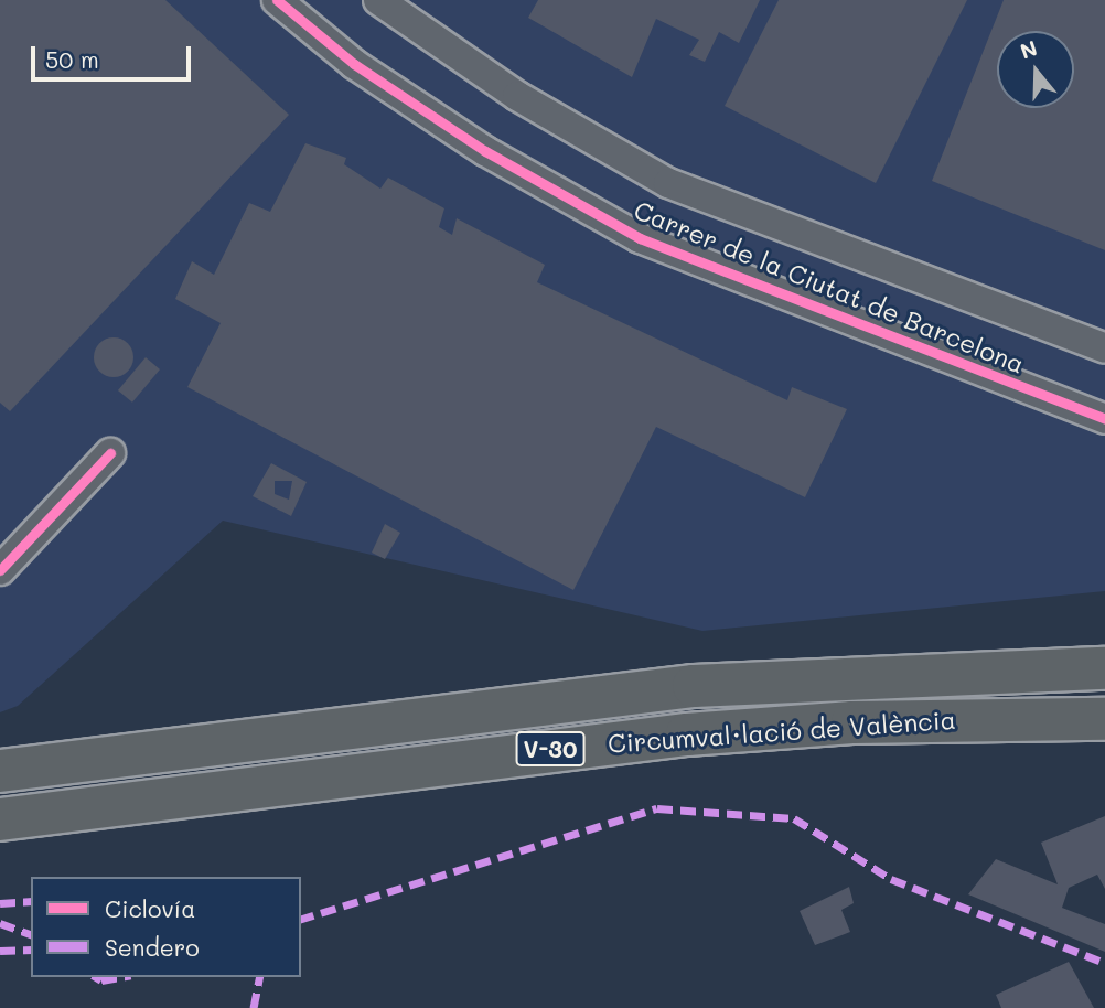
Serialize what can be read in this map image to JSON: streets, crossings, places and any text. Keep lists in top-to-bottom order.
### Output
{
  "streets": {
    "highway": ["Circumval·lació de València", "V-30"],
    "street": ["Carrer de la Ciutat de Barcelona"]
  },
  "legend": ["Ciclovía", "Sendero"],
  "scale_bar": "50 m",
  "north": "top"
}
